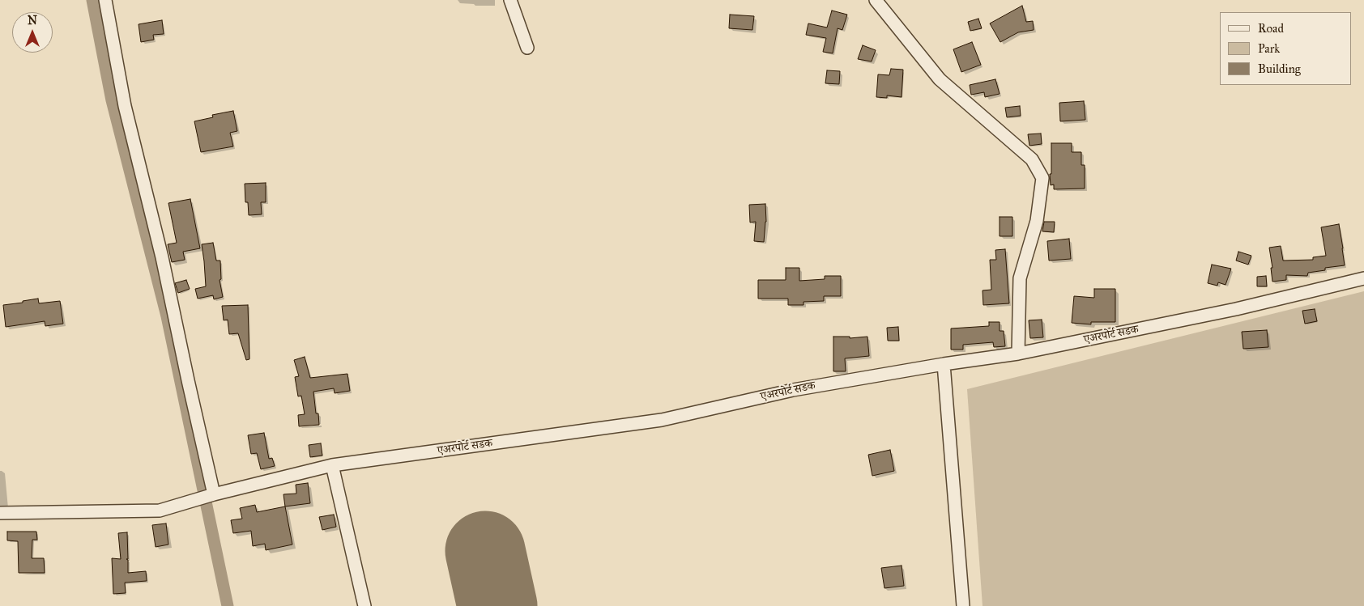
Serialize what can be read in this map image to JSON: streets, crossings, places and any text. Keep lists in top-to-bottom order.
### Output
{
  "streets": {
    "street": ["एअरपोर्ट सडक"]
  },
  "legend": ["Road", "Park", "Building"],
  "north": "top"
}
